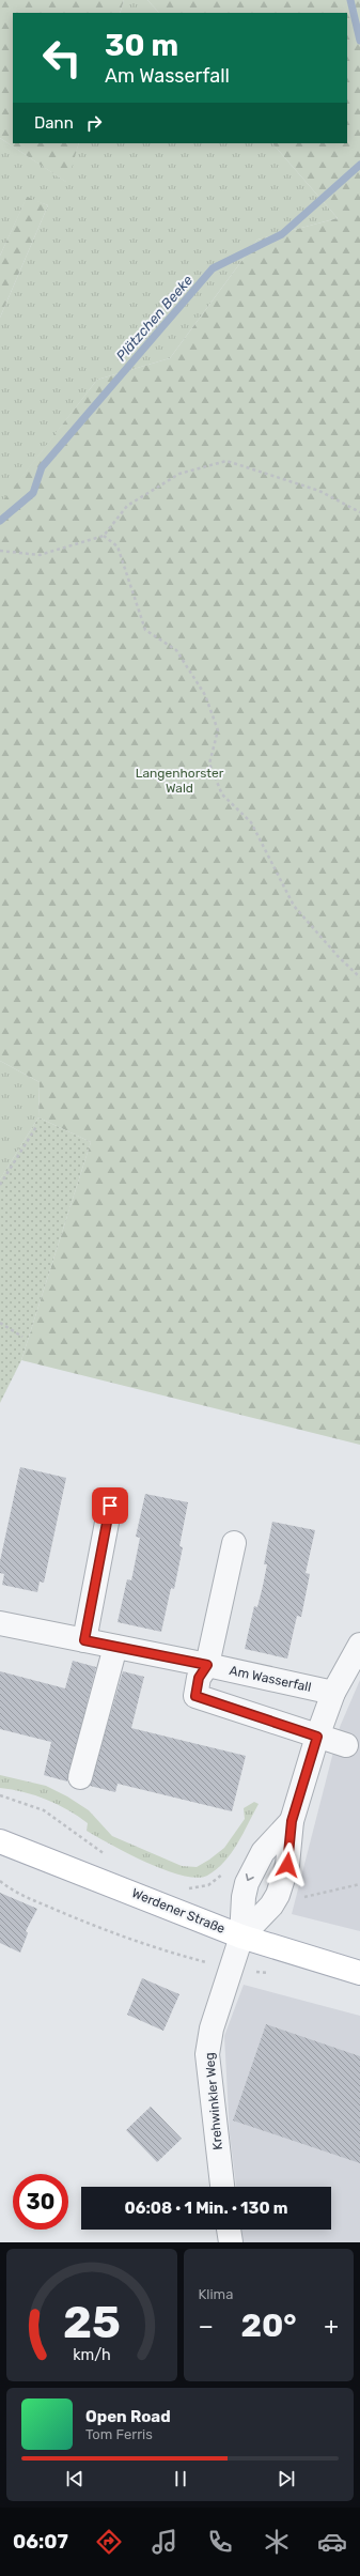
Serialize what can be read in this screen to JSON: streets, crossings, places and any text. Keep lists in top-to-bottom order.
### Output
{
  "streets": {
    "main road": ["Werdener Straße"],
    "street": ["Am Wasserfall", "Krehwinkler Weg"]
  },
  "crossings": [
    ["Werdener Straße", "Krehwinkler Weg"]
  ],
  "water": ["Plätzchen Beeke"],
  "parks": ["Langenhorster Wald"],
  "page": {
    "turn": ["30 m", "Am Wasserfall"],
    "then": "Dann",
    "limit": "30",
    "trip": "06:08 · 1 Min. · 130 m",
    "tile": "Klima",
    "heat": ["−", "20°", "+"],
    "song": ["Open Road", "Tom Ferris"],
    "tabs": "06:07",
    "gauge": ["25", "km/h"]
  }
}
